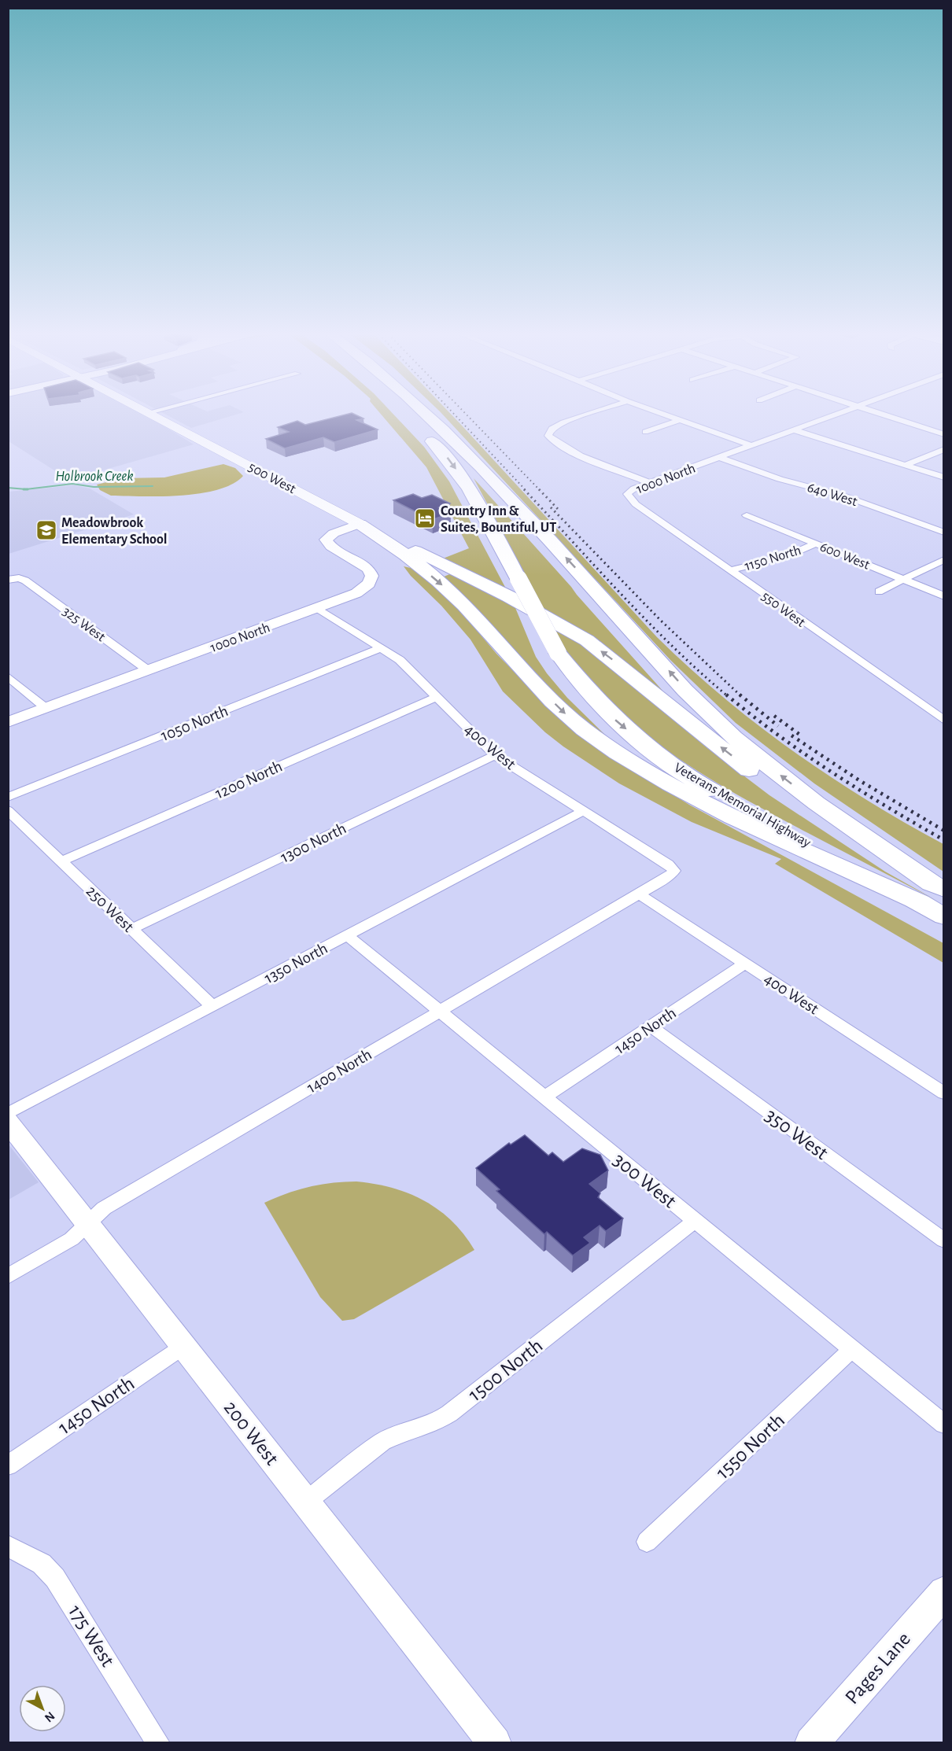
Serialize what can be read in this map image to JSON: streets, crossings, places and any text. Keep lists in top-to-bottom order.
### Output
{
  "streets": {
    "highway": ["Veterans Memorial Highway"],
    "main road": [
      "500 West",
      "1000 North",
      "200 West",
      "Pages Lane"
    ],
    "street": [
      "640 West",
      "600 West",
      "1150 North",
      "550 West",
      "325 West",
      "1050 North",
      "400 West",
      "1200 North",
      "1300 North",
      "250 West",
      "1350 North",
      "1450 North",
      "1400 North",
      "350 West",
      "300 West",
      "1500 North",
      "1550 North",
      "175 West"
    ]
  },
  "crossings": [
    ["500 West", "1000 North"],
    ["1000 North", "640 West"],
    ["1000 North", "550 West"],
    ["1000 North", "325 West"],
    ["1000 North", "400 West"],
    ["600 West", "1150 North"],
    ["1150 North", "550 West"],
    ["1050 North", "400 West"],
    ["400 West", "1200 North"],
    ["400 West", "1300 North"],
    ["400 West", "1350 North"],
    ["400 West", "1450 North"],
    ["400 West", "1400 North"],
    ["1200 North", "250 West"],
    ["1300 North", "250 West"],
    ["250 West", "1350 North"],
    ["1350 North", "300 West"],
    ["1450 North", "350 West"],
    ["1450 North", "300 West"],
    ["1450 North", "200 West"],
    ["1400 North", "300 West"],
    ["1400 North", "200 West"],
    ["300 West", "1500 North"],
    ["300 West", "1550 North"],
    ["1500 North", "200 West"]
  ],
  "water": ["Holbrook Creek"],
  "places": {
    "hotel": ["Country Inn & Suites, Bountiful, UT"],
    "school or university": ["Meadowbrook Elementary School"]
  },
  "north": "bottom right"
}
